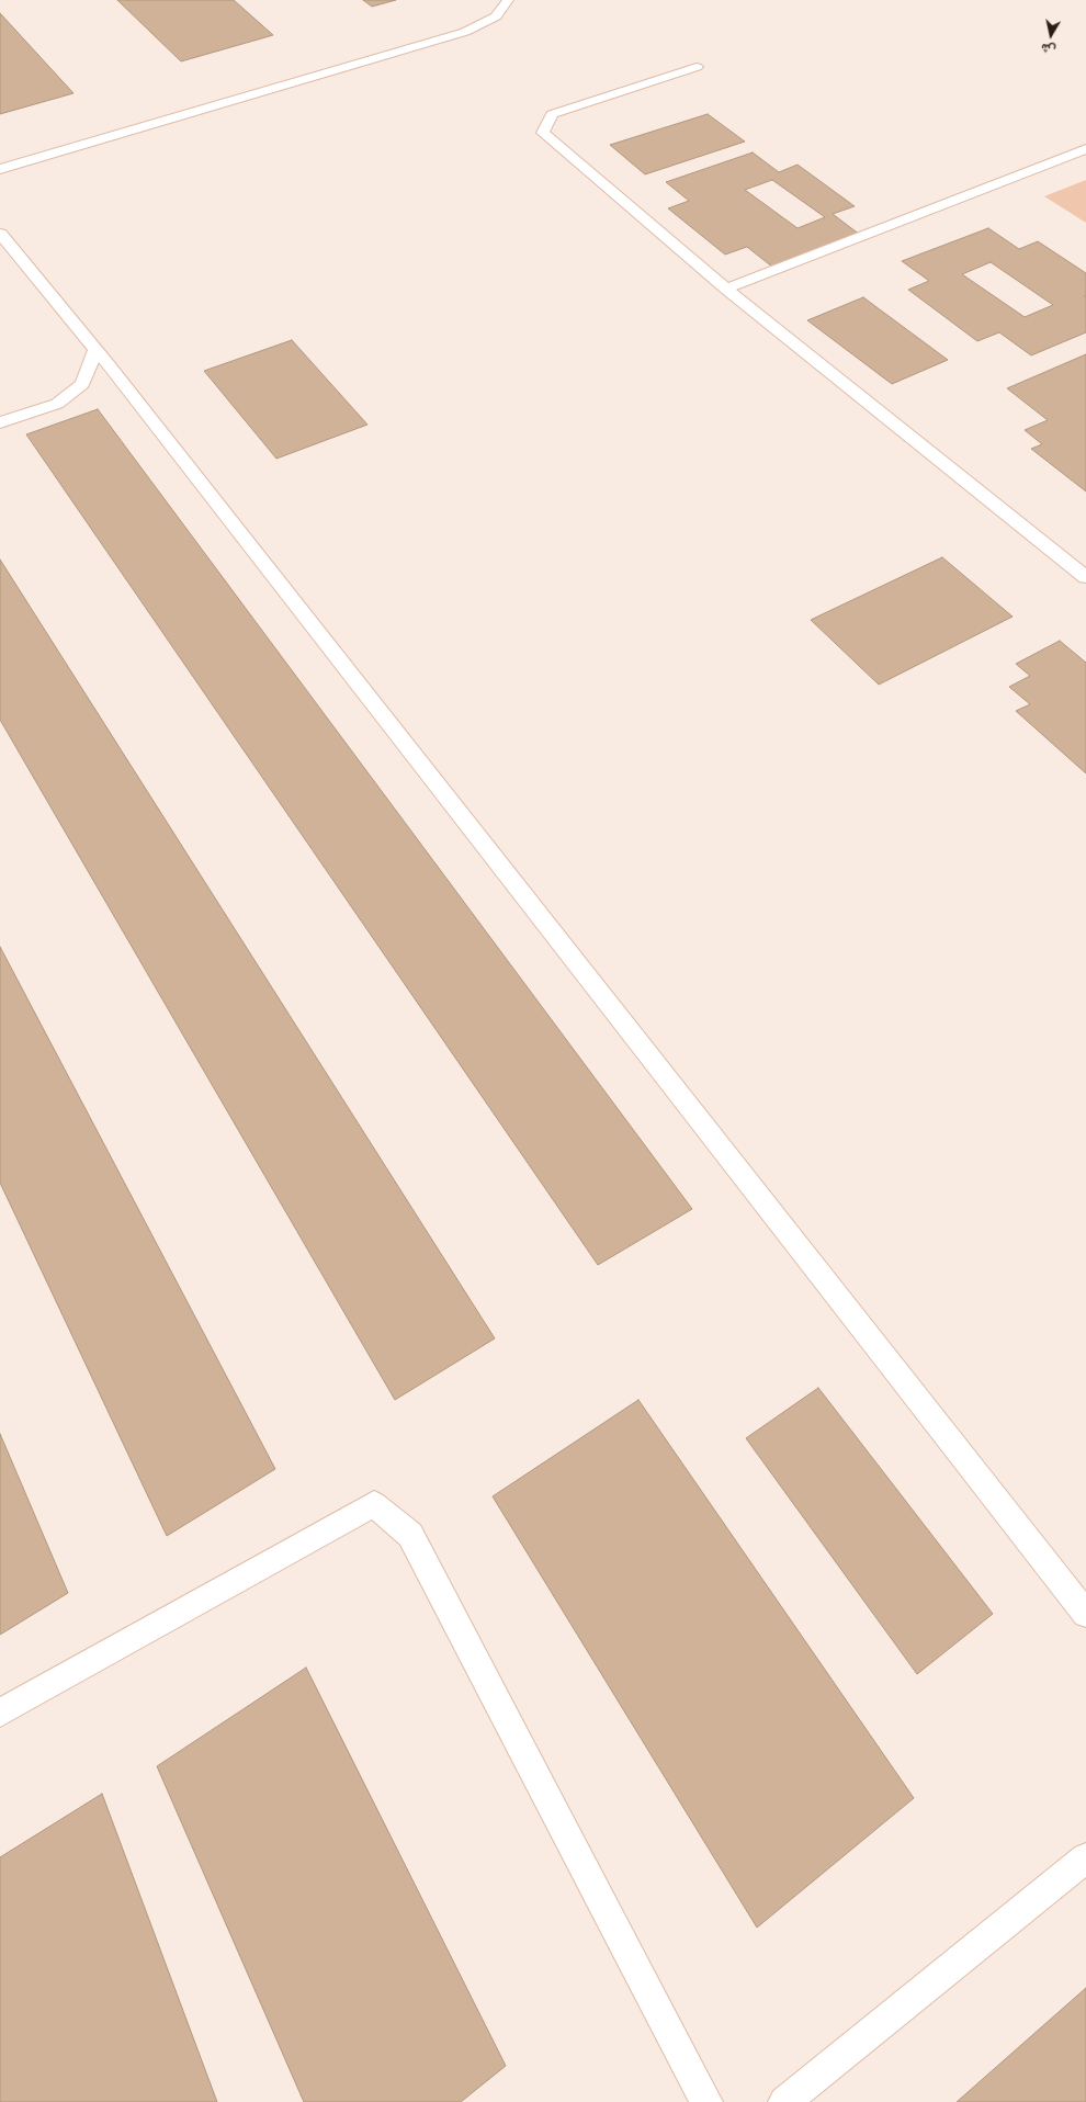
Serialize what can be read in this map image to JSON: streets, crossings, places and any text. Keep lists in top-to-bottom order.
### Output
{
  "north": "bottom"
}
